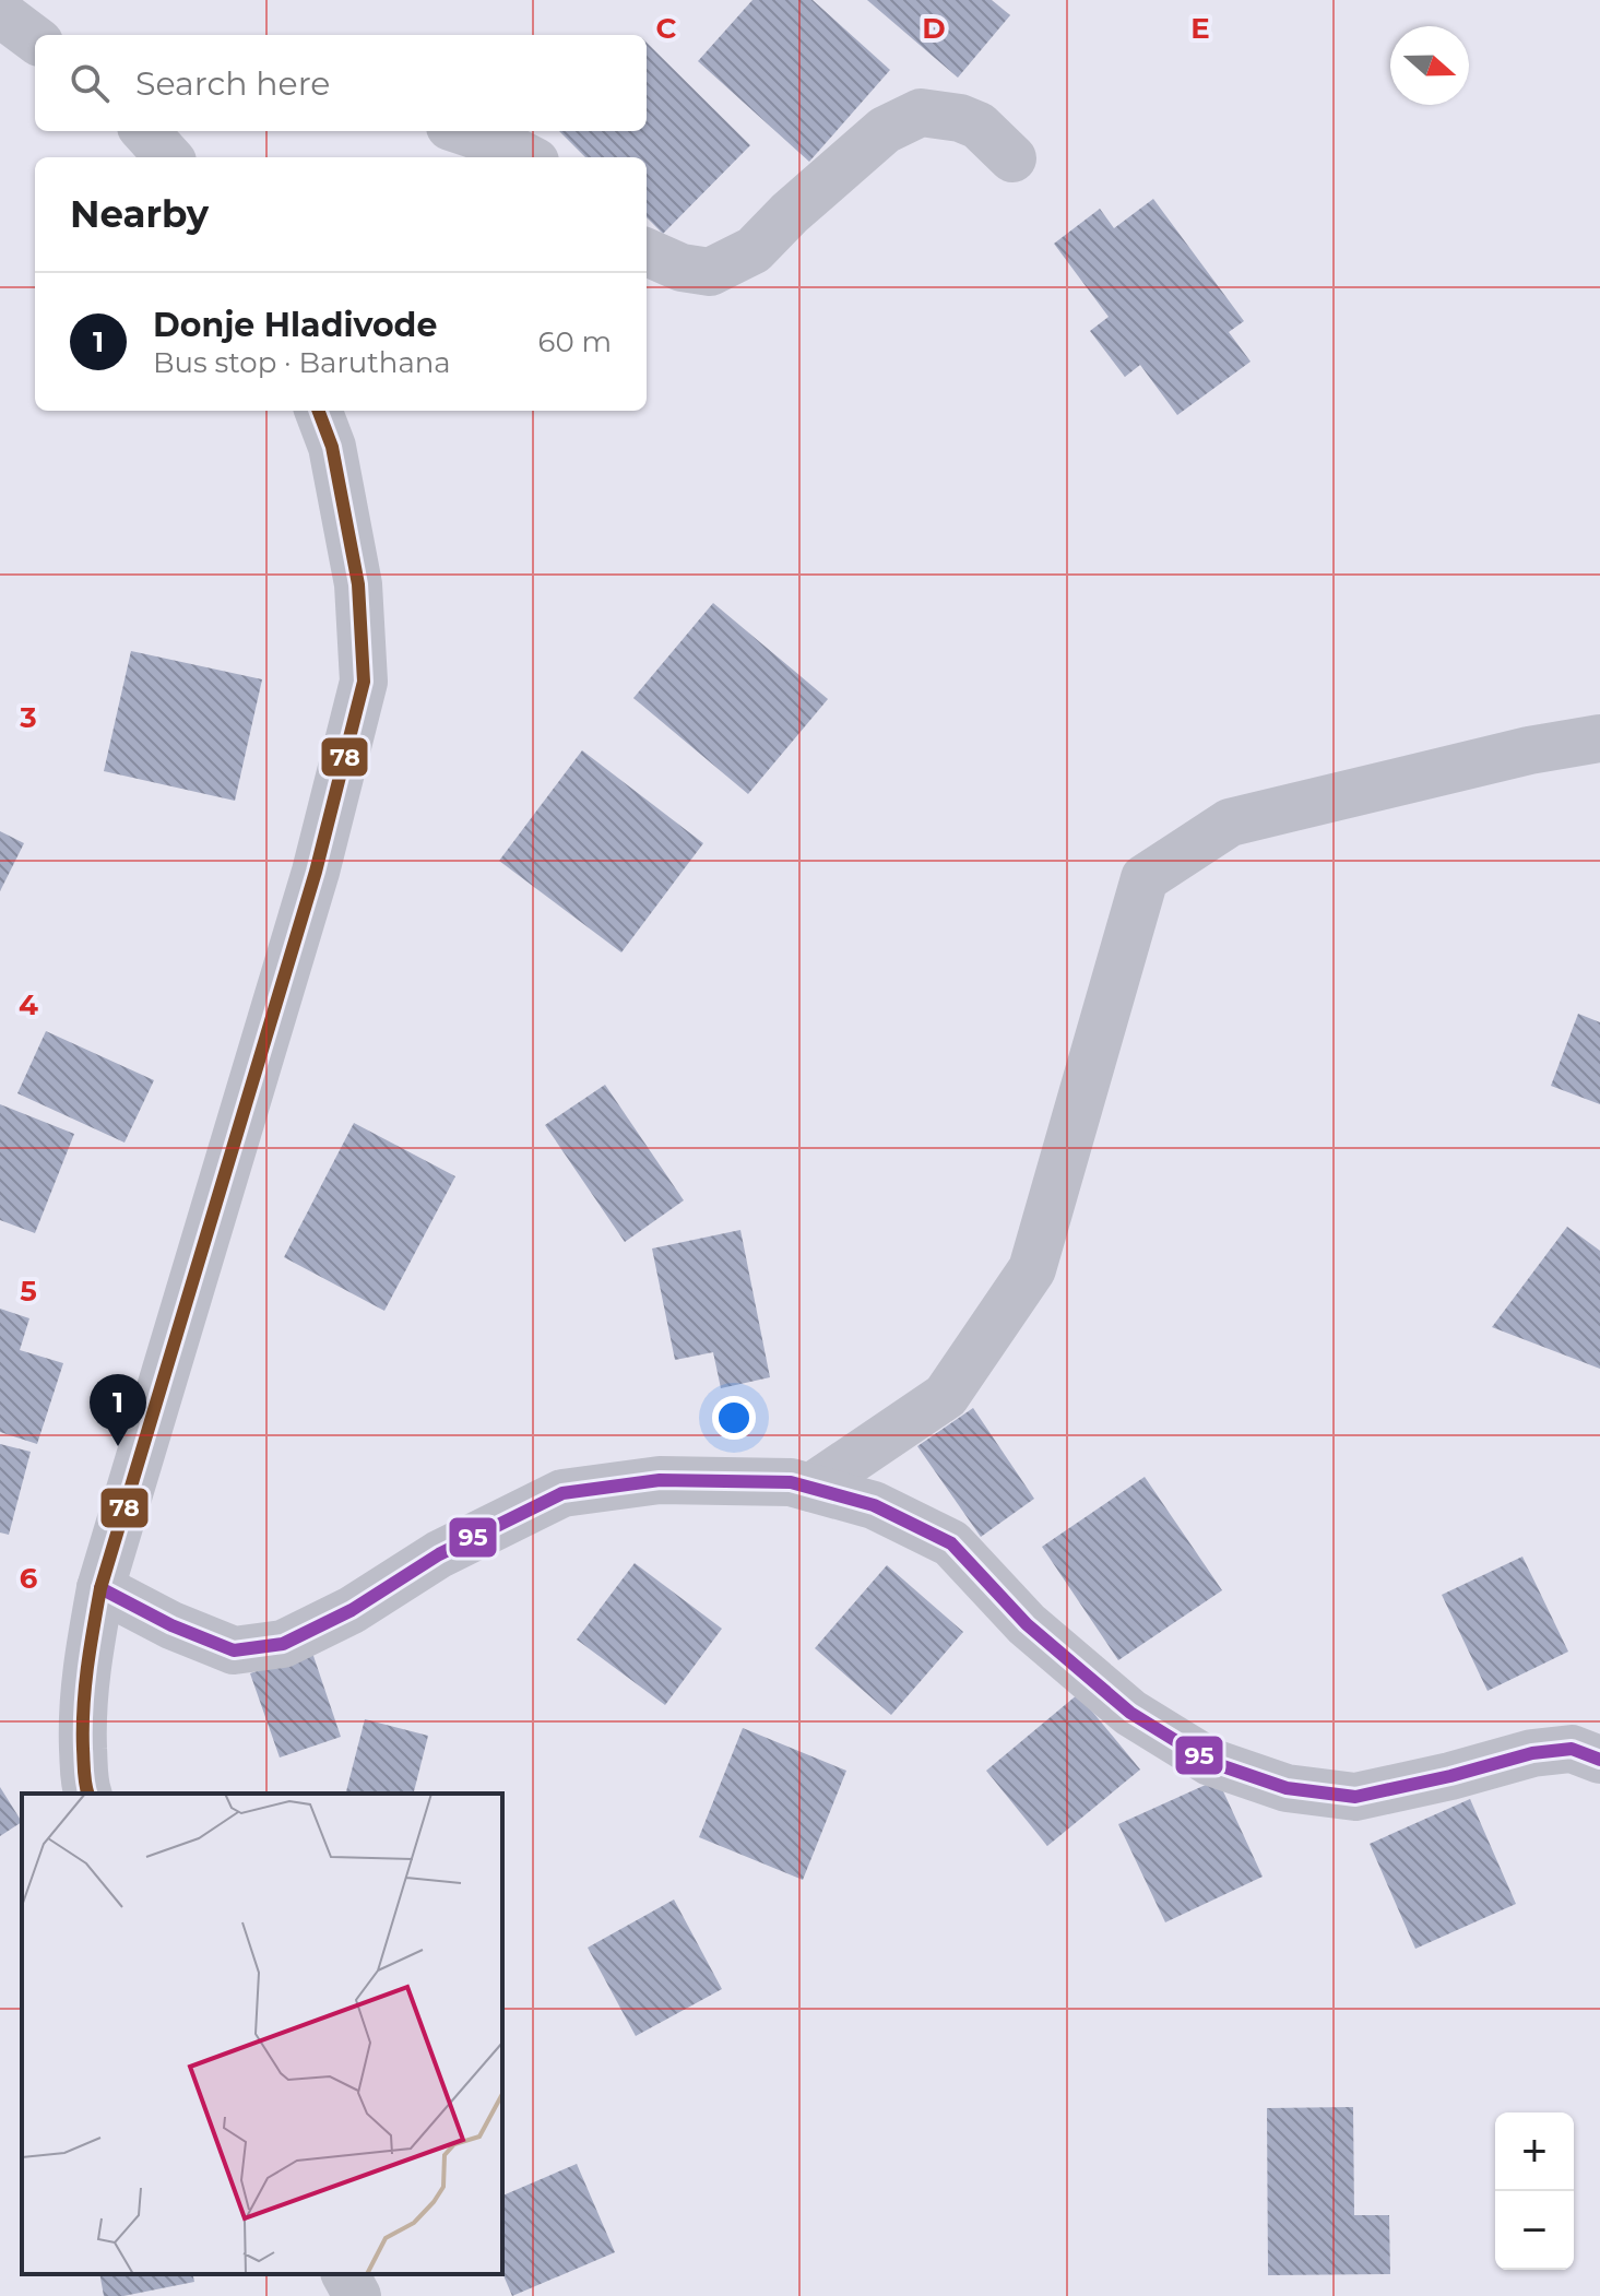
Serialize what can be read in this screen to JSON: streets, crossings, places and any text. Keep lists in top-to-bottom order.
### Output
{
  "lines": ["transit line 78", "transit line 95"],
  "north": "right",
  "page": {
    "search": "Search here",
    "heading": "Nearby",
    "list": [
      {
        "mark": "1",
        "name": "Donje Hladivode",
        "note": "Bus stop · Baruthana",
        "value": "60 m"
      }
    ],
    "pins": "1",
    "map_buttons": ["+", "−"]
  },
  "grid": {
    "columns": ["C", "D", "E"],
    "rows": [
      "3",
      "4",
      "5",
      "6"
    ]
  }
}
